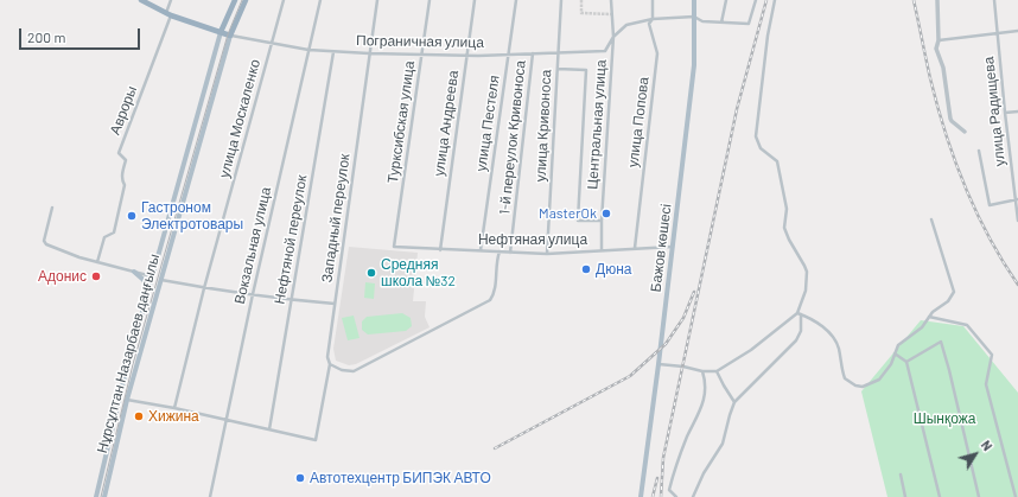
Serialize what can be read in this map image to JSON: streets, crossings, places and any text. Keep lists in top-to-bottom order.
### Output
{
  "streets": {
    "highway": ["Пограничная улица", "Нұрсұлтан Назарбаев даңғылы"],
    "main road": ["Бажов көшесі"],
    "street": [
      "Авроры",
      "улица Радищева",
      "улица Москаленко",
      "Турксибская улица",
      "улица Попова",
      "улица Андреева",
      "улица Пестеля",
      "Центральная улица",
      "улица Кривоноса",
      "1-й переулок Кривоноса",
      "Западный переулок",
      "Нефтяной переулок",
      "Нефтяная улица",
      "Вокзальная улица"
    ]
  },
  "crossings": [
    ["Пограничная улица", "Авроры"],
    ["Пограничная улица", "улица Москаленко"],
    ["Пограничная улица", "Турксибская улица"],
    ["Пограничная улица", "улица Попова"],
    ["Пограничная улица", "улица Андреева"],
    ["Пограничная улица", "улица Пестеля"],
    ["Пограничная улица", "Центральная улица"],
    ["Пограничная улица", "улица Кривоноса"],
    ["Пограничная улица", "1-й переулок Кривоноса"],
    ["Пограничная улица", "Западный переулок"],
    ["Пограничная улица", "Нефтяной переулок"],
    ["Пограничная улица", "Вокзальная улица"],
    ["Пограничная улица", "Бажов көшесі"],
    ["Пограничная улица", "Нұрсұлтан Назарбаев даңғылы"],
    ["Турксибская улица", "Нефтяная улица"],
    ["улица Попова", "Нефтяная улица"],
    ["улица Андреева", "Нефтяная улица"],
    ["улица Пестеля", "Нефтяная улица"],
    ["Центральная улица", "Нефтяная улица"],
    ["улица Кривоноса", "Нефтяная улица"],
    ["1-й переулок Кривоноса", "Нефтяная улица"],
    ["Западный переулок", "Нефтяной переулок"],
    ["Нефтяная улица", "Бажов көшесі"]
  ],
  "parks": ["Шынқожа"],
  "places": [
    "MasterOk",
    "Гастроном Электротовары",
    "Дюна",
    "Средняя школа №32",
    "Адонис",
    "Хижина",
    "Автотехцентр БИПЭК АВТО"
  ],
  "scale_bar": "200 m",
  "north": "top right"
}
